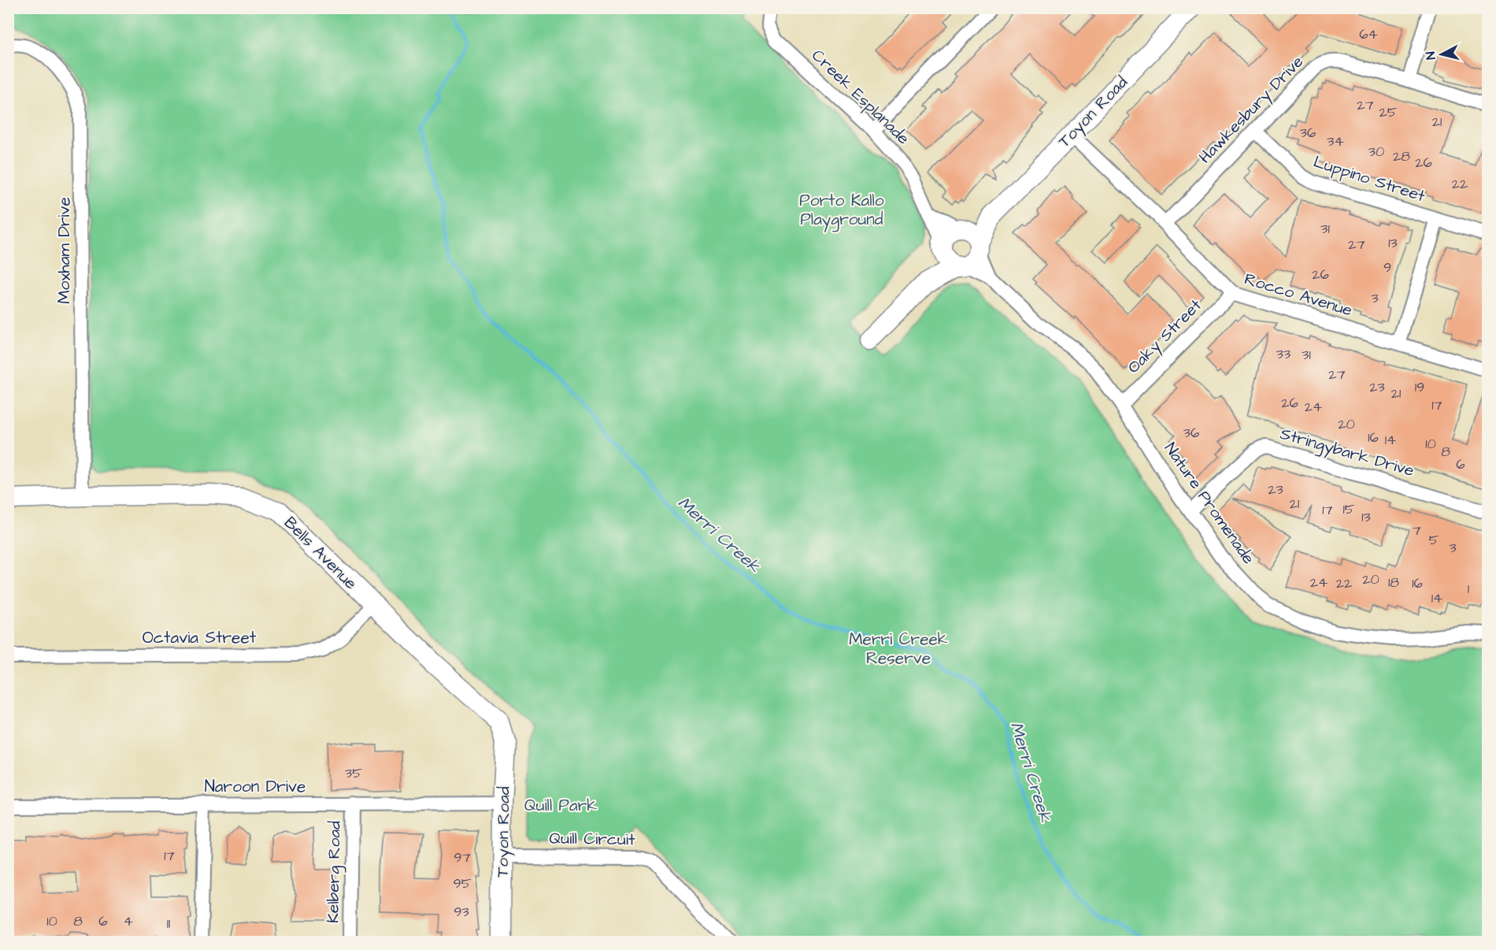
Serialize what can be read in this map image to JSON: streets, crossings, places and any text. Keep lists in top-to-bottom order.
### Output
{
  "streets": {
    "street": [
      "Creek Esplanade",
      "Hawkesbury Drive",
      "Toyon Road",
      "Luppino Street",
      "Moxham Drive",
      "Rocco Avenue",
      "Oaky Street",
      "Stringybark Drive",
      "Nature Promenade",
      "Bells Avenue",
      "Octavia Street",
      "Naroon Drive",
      "Quill Circuit",
      "Kelberg Road"
    ]
  },
  "crossings": [
    ["Creek Esplanade", "Toyon Road"],
    ["Creek Esplanade", "Nature Promenade"],
    ["Hawkesbury Drive", "Luppino Street"],
    ["Hawkesbury Drive", "Rocco Avenue"],
    ["Toyon Road", "Rocco Avenue"],
    ["Toyon Road", "Nature Promenade"],
    ["Toyon Road", "Bells Avenue"],
    ["Toyon Road", "Naroon Drive"],
    ["Toyon Road", "Quill Circuit"],
    ["Moxham Drive", "Bells Avenue"],
    ["Rocco Avenue", "Oaky Street"],
    ["Oaky Street", "Nature Promenade"],
    ["Stringybark Drive", "Nature Promenade"],
    ["Bells Avenue", "Octavia Street"],
    ["Naroon Drive", "Kelberg Road"]
  ],
  "water": ["Merri Creek"],
  "parks": ["Porto Kallo Playground", "Merri Creek Reserve", "Quill Park"],
  "house_numbers": [
    "64",
    "27",
    "25",
    "21",
    "36",
    "34",
    "30",
    "28",
    "26",
    "22",
    "31",
    "13",
    "27",
    "9",
    "26",
    "3",
    "33",
    "31",
    "27",
    "23",
    "19",
    "21",
    "26",
    "17",
    "24",
    "20",
    "36",
    "16",
    "14",
    "10",
    "8",
    "6",
    "23",
    "21",
    "15",
    "17",
    "13",
    "7",
    "5",
    "3",
    "20",
    "24",
    "18",
    "22",
    "16",
    "1",
    "14",
    "35",
    "17",
    "97",
    "95",
    "93",
    "10",
    "8",
    "6",
    "4",
    "11"
  ],
  "north": "left"
}
